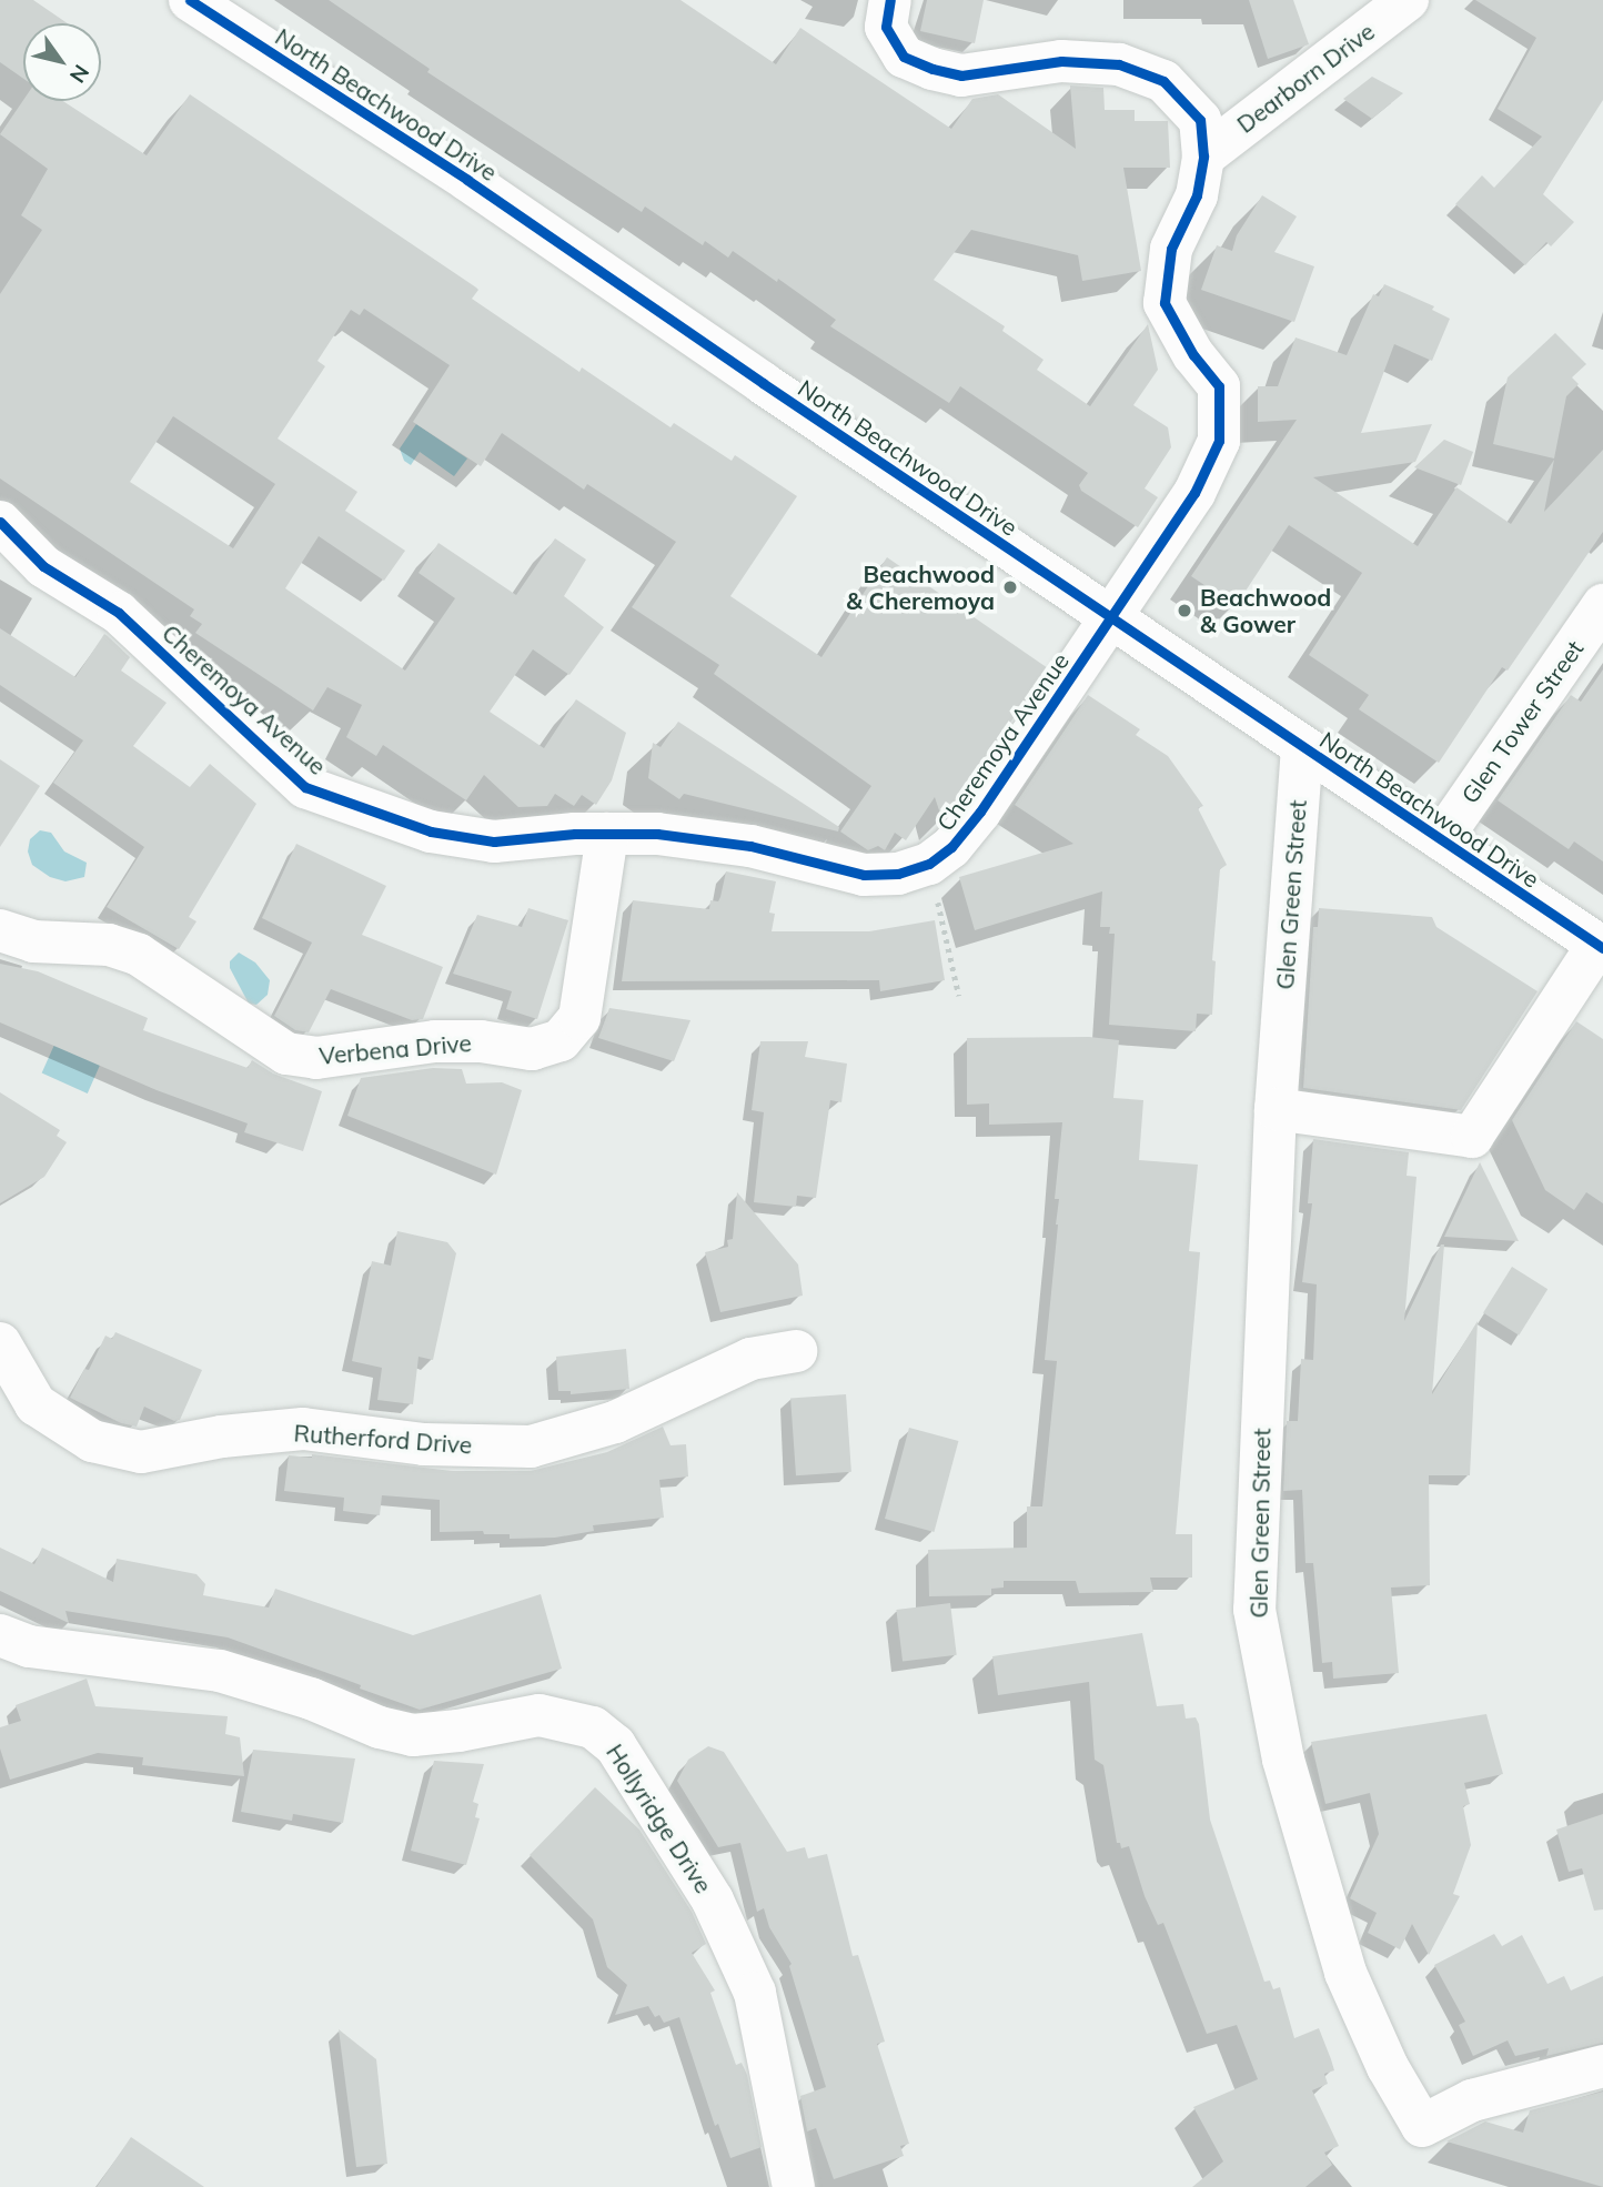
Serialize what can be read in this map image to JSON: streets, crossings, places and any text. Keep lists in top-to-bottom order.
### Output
{
  "streets": {
    "street": [
      "Dearborn Drive",
      "North Beachwood Drive",
      "Cheremoya Avenue",
      "Glen Tower Street",
      "Glen Green Street",
      "Verbena Drive",
      "Rutherford Drive",
      "Hollyridge Drive"
    ]
  },
  "crossings": [
    ["Dearborn Drive", "Cheremoya Avenue"],
    ["North Beachwood Drive", "Cheremoya Avenue"],
    ["North Beachwood Drive", "Glen Tower Street"],
    ["North Beachwood Drive", "Glen Green Street"],
    ["Cheremoya Avenue", "Verbena Drive"]
  ],
  "places": ["Beachwood & Cheremoya", "Beachwood & Gower"],
  "north": "bottom right"
}
